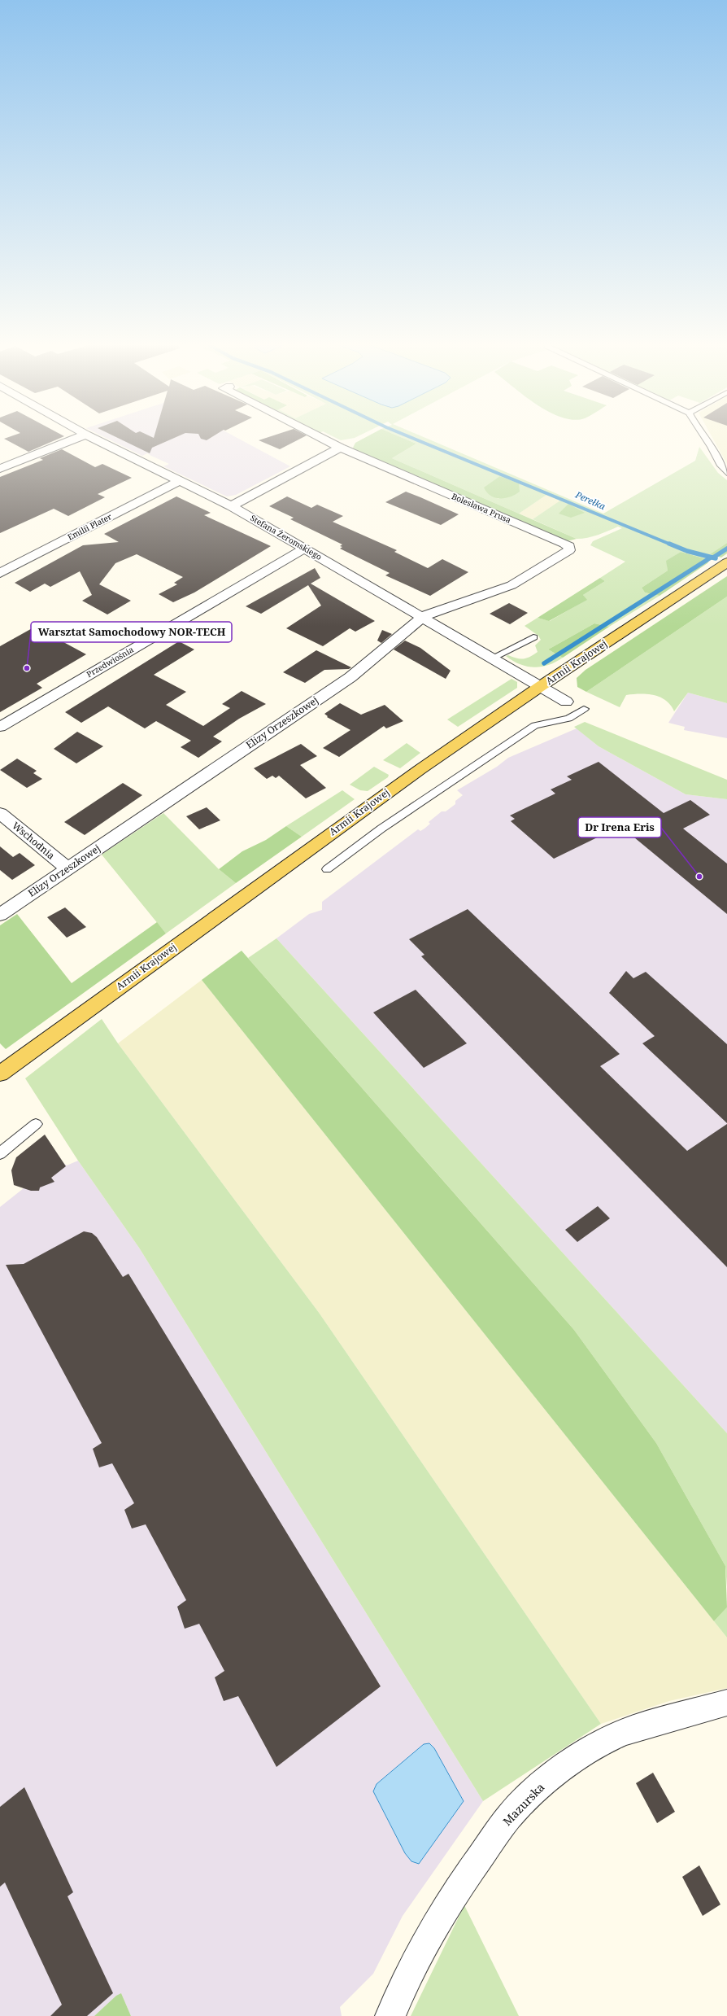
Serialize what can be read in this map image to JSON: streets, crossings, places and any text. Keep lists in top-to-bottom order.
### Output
{
  "streets": {
    "main road": ["Armii Krajowej"],
    "street": [
      "Bolesława Prusa",
      "Emilii Plater",
      "Stefana Żeromskiego",
      "Przedwiośnia",
      "Elizy Orzeszkowej",
      "Wschodnia",
      "Mazurska"
    ]
  },
  "crossings": [
    ["Bolesława Prusa", "Elizy Orzeszkowej"],
    ["Emilii Plater", "Stefana Żeromskiego"],
    ["Stefana Żeromskiego", "Przedwiośnia"],
    ["Stefana Żeromskiego", "Armii Krajowej"],
    ["Stefana Żeromskiego", "Elizy Orzeszkowej"],
    ["Elizy Orzeszkowej", "Wschodnia"]
  ],
  "water": ["Perełka"],
  "places": ["Warsztat Samochodowy NOR-TECH", "Dr Irena Eris"]
}
